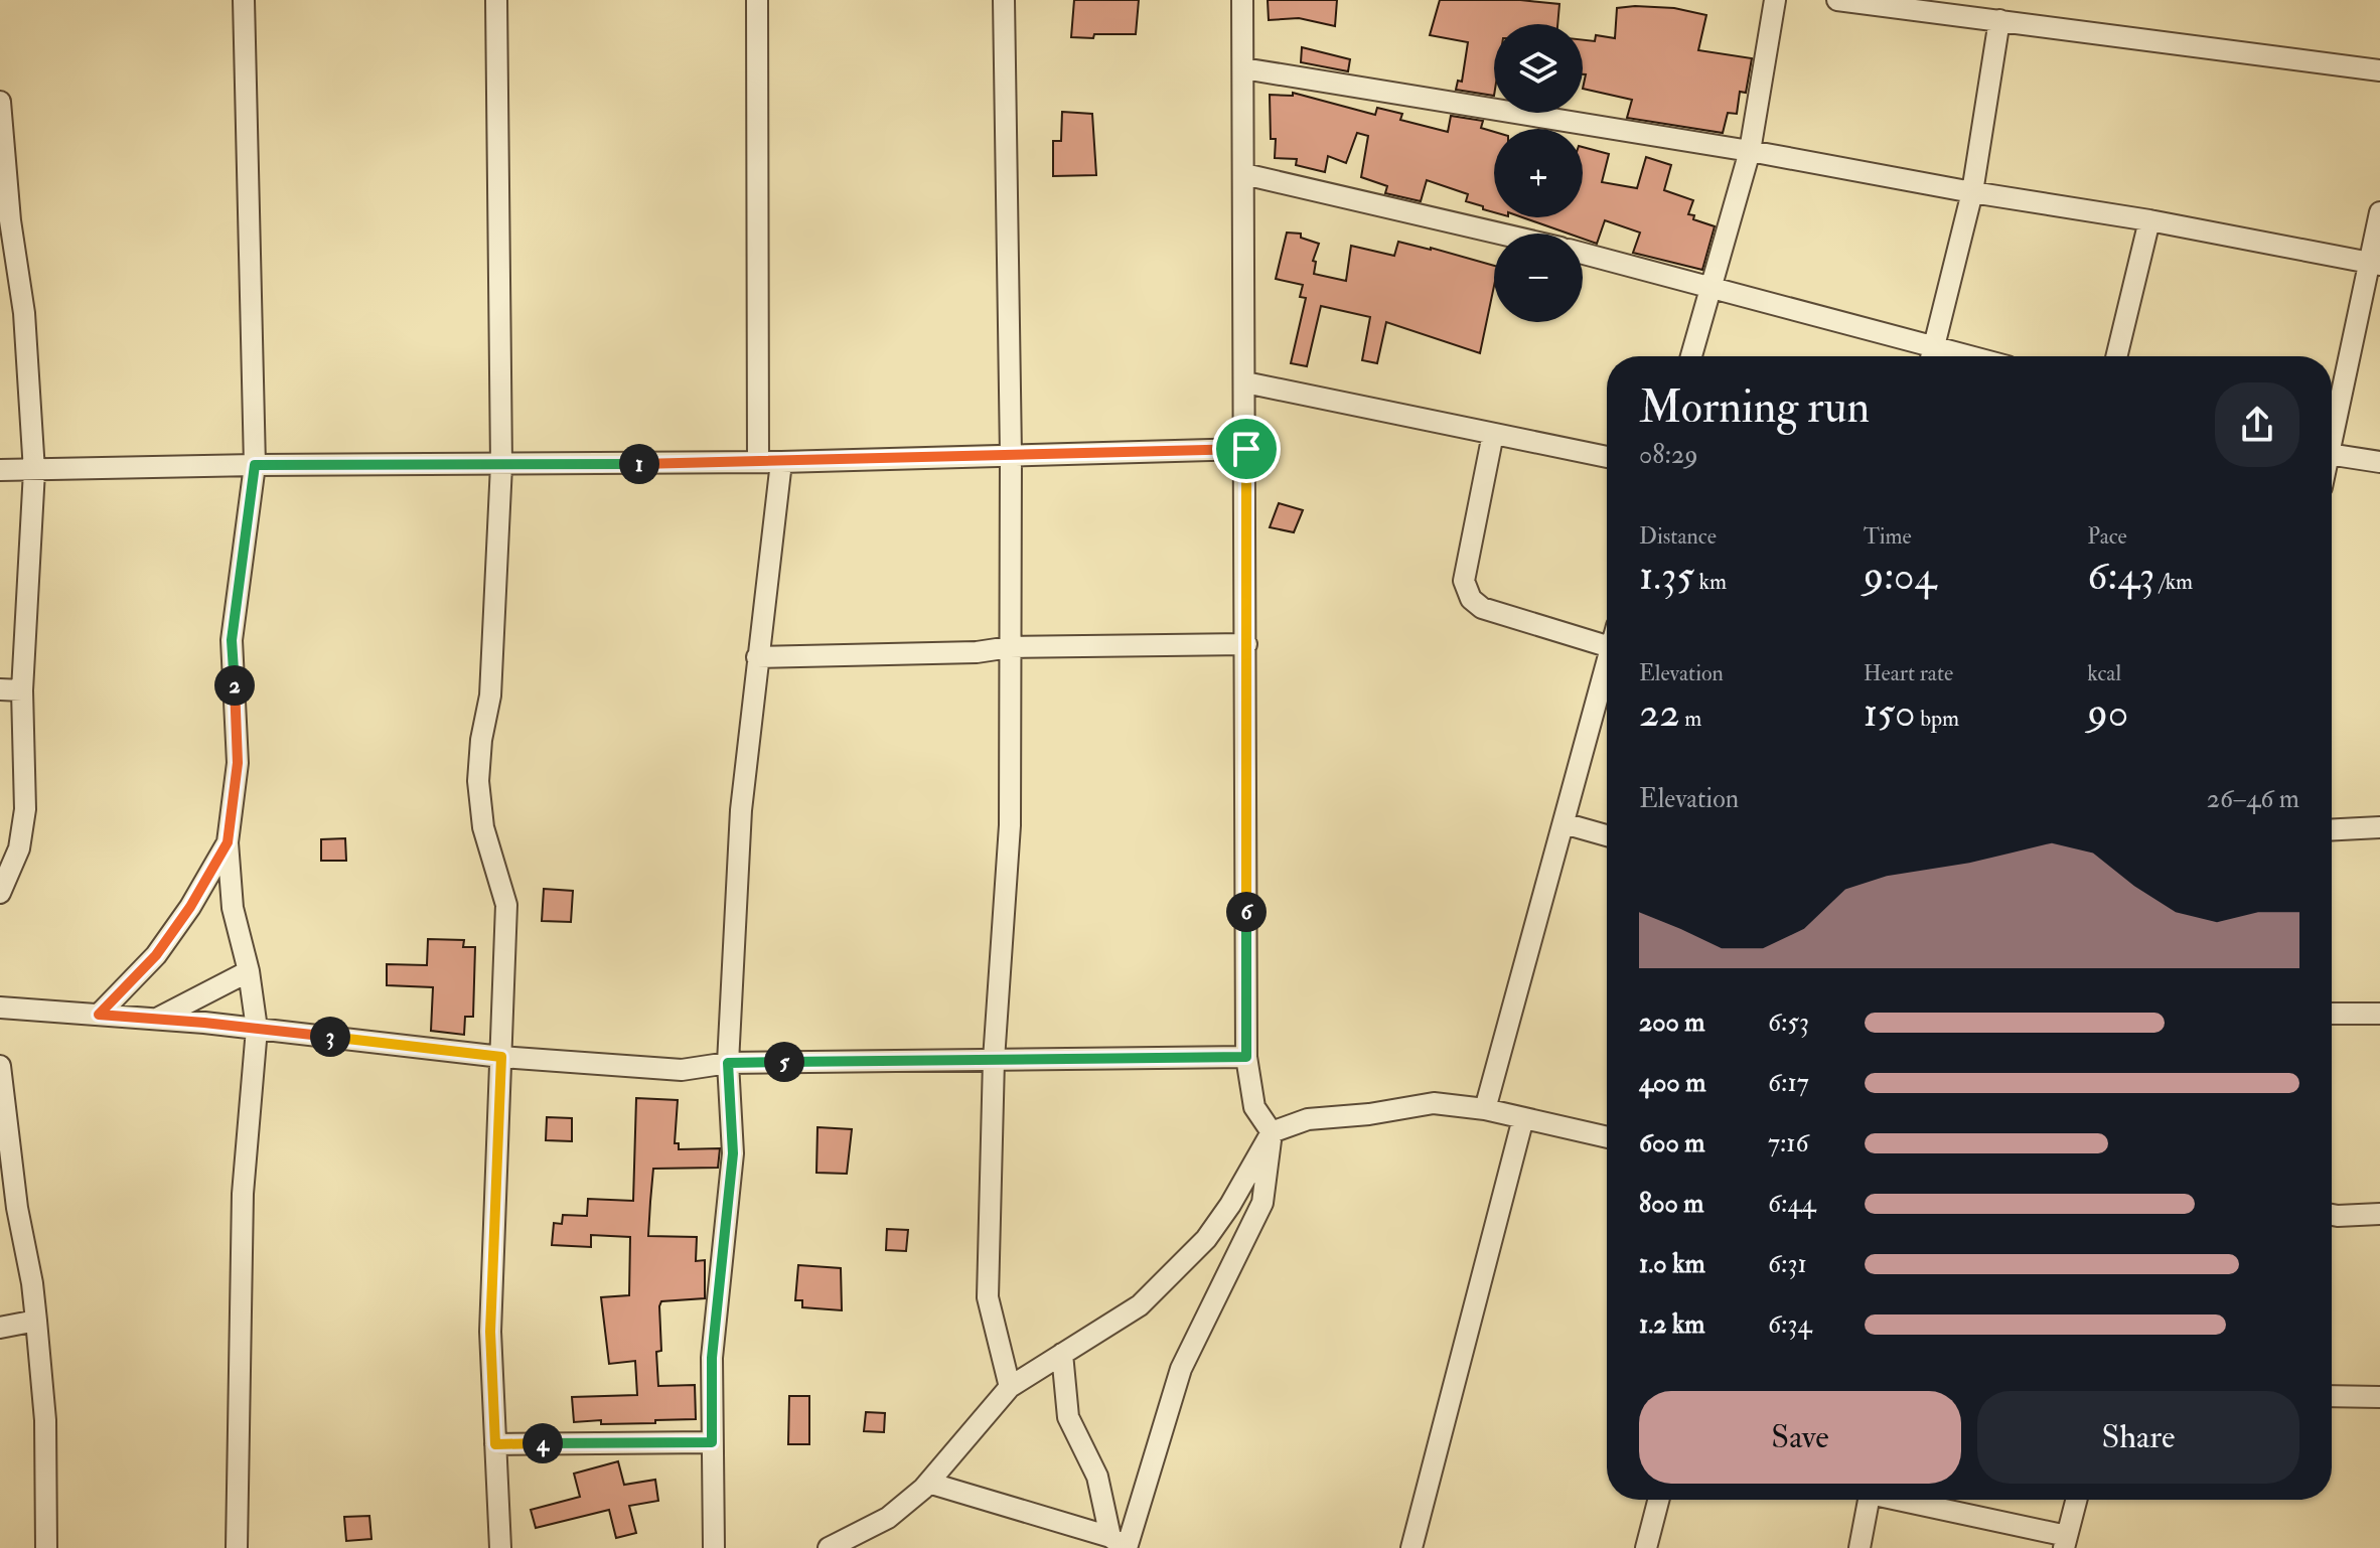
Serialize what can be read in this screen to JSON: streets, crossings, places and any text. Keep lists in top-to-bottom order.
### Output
{
  "page": {
    "map_buttons": ["+", "−"],
    "heading": ["Morning run", "08:29"],
    "pins": [
      "1",
      "2",
      "6",
      "3",
      "5",
      "4"
    ],
    "stats": [
      ["Distance", "1.35 km"],
      ["Time", "9:04"],
      ["Pace", "6:43 /km"],
      ["Elevation", "22 m"],
      ["Heart rate", "150 bpm"],
      ["kcal", "90"]
    ],
    "chart": ["Elevation", "26–46 m"],
    "list": [
      {
        "name": "200 m",
        "note": "6:53"
      },
      {
        "name": "400 m",
        "note": "6:17"
      },
      {
        "name": "600 m",
        "note": "7:16"
      },
      {
        "name": "800 m",
        "note": "6:44"
      },
      {
        "name": "1.0 km",
        "note": "6:31"
      },
      {
        "name": "1.2 km",
        "note": "6:34"
      }
    ],
    "buttons": ["Save", "Share"]
  }
}
